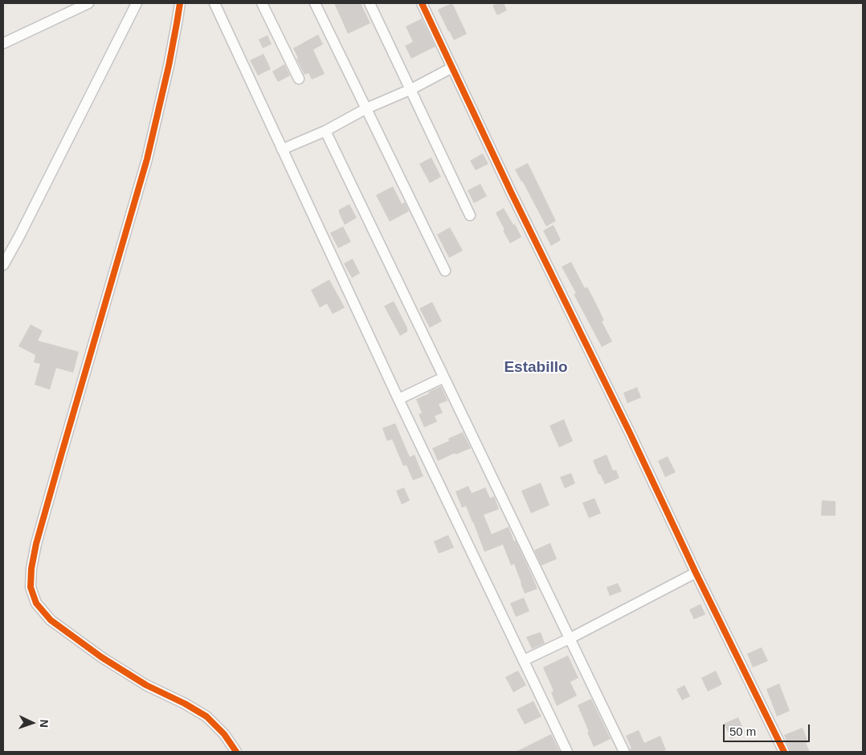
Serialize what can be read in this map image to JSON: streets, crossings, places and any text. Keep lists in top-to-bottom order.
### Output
{
  "districts": ["Estabillo"],
  "scale_bar": "50 m",
  "north": "right"
}
